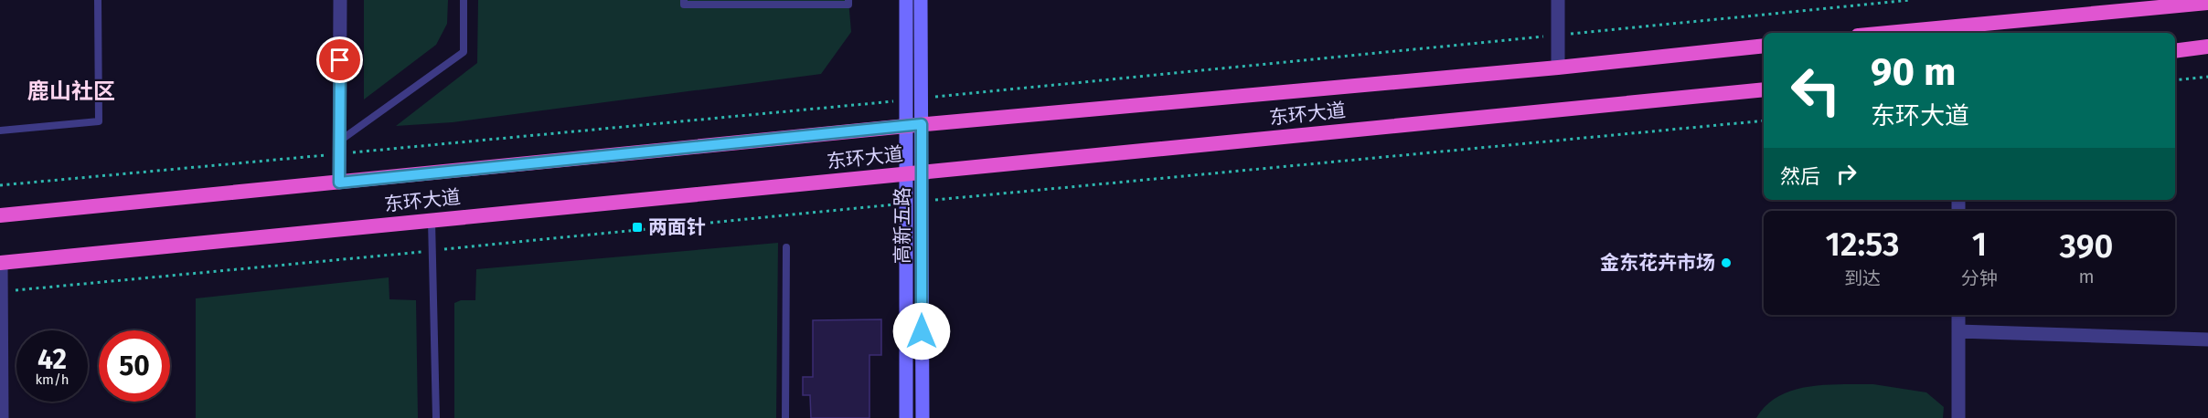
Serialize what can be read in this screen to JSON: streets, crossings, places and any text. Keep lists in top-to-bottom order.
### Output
{
  "streets": {
    "highway": ["东环大道"],
    "main road": ["高新五路"]
  },
  "crossings": [
    ["东环大道", "高新五路"]
  ],
  "districts": ["鹿山社区"],
  "places": {
    "transit": ["两面针"],
    "other": ["金东花卉市场"]
  },
  "page": {
    "turn": ["90 m", "东环大道"],
    "then": "然后",
    "eta": [
      "12:53",
      "到达",
      "1",
      "分钟",
      "390",
      "m"
    ],
    "speed": "42 km/h",
    "limit": "50"
  }
}
